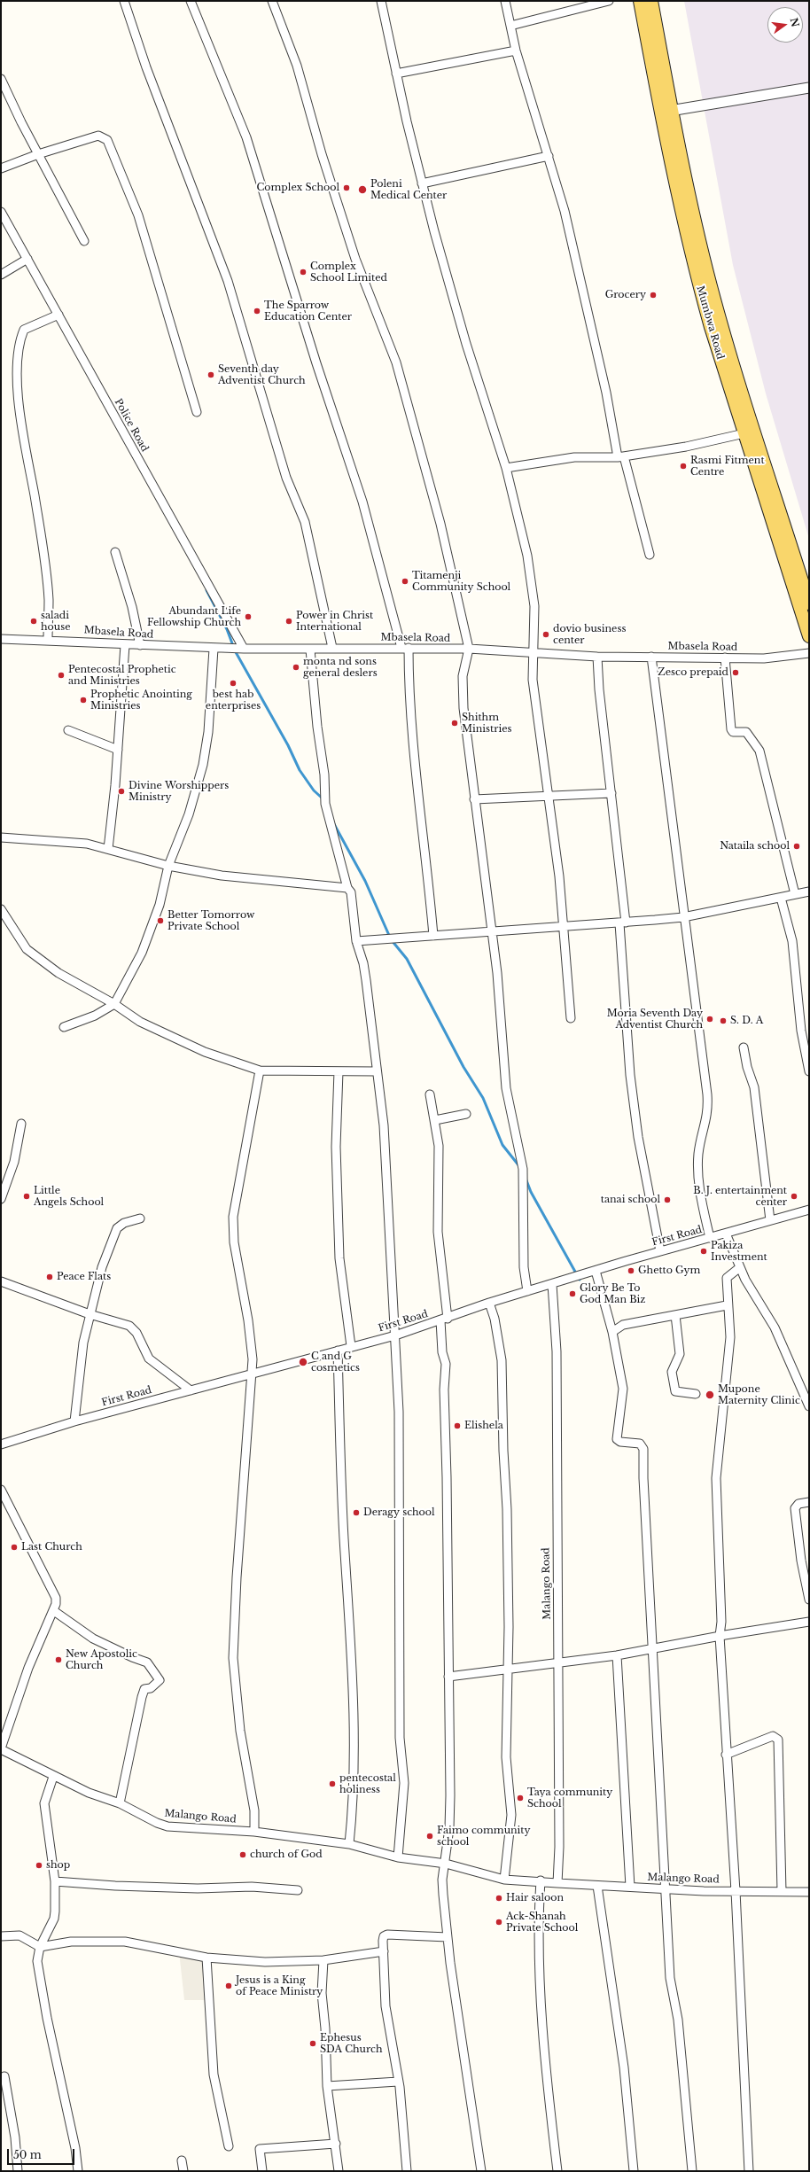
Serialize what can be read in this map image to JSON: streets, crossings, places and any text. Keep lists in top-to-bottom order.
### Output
{
  "streets": {
    "main road": ["Mumbwa Road"],
    "street": [
      "Police Road",
      "Mbasela Road",
      "First Road",
      "Malango Road"
    ]
  },
  "crossings": [
    ["Police Road", "Mbasela Road"],
    ["First Road", "Malango Road"]
  ],
  "places": [
    "Complex School",
    "Poleni Medical Center",
    "Complex School Limited",
    "Grocery",
    "The Sparrow Education Center",
    "Seventh day Adventist Church",
    "Rasmi Fitment Centre",
    "Titamenji Community School",
    "Abundant Life Fellowship Church",
    "saladi house",
    "Power in Christ International",
    "dovio business center",
    "monta nd sons general deslers",
    "Zesco prepaid",
    "Pentecostal Prophetic and Ministries",
    "best hab enterprises",
    "Prophetic Anointing Ministries",
    "Shithm Ministries",
    "Divine Worshippers Ministry",
    "Nataila school",
    "Better Tomorrow Private School",
    "Moria Seventh Day Adventist Church",
    "S. D. A",
    "Little Angels School",
    "B. J. entertainment center",
    "tanai school",
    "Pakiza Investment",
    "Ghetto Gym",
    "Peace Flats",
    "Glory Be To God Man Biz",
    "C and G cosmetics",
    "Mupone Maternity Clinic",
    "Elishela",
    "Deragy school",
    "Last Church",
    "New Apostolic Church",
    "pentecostal holiness",
    "Taya community School",
    "Faimo community school",
    "church of God",
    "shop",
    "Hair saloon",
    "Ack-Shanah Private School",
    "Jesus is a King of Peace Ministry",
    "Ephesus SDA Church"
  ],
  "scale_bar": "50 m",
  "north": "right"
}
